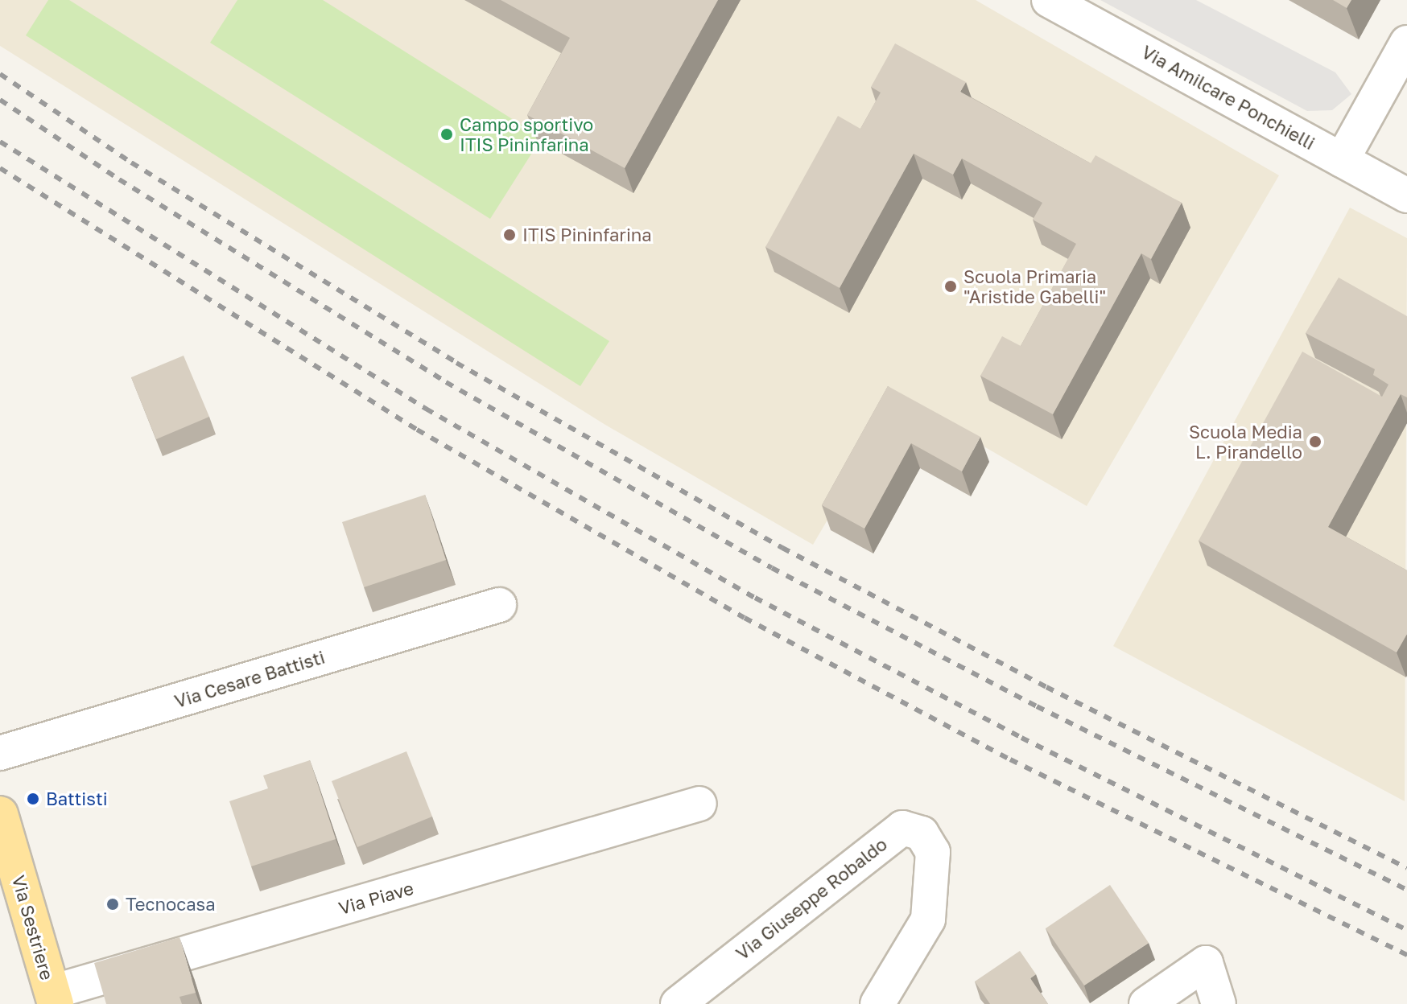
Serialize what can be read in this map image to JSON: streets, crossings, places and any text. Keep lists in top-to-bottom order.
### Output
{
  "streets": {
    "main road": ["Via Sestriere"],
    "street": [
      "Via Amilcare Ponchielli",
      "Via Cesare Battisti",
      "Via Piave",
      "Via Giuseppe Robaldo"
    ]
  },
  "crossings": [
    ["Via Piave", "Via Sestriere"]
  ],
  "places": [
    "Campo sportivo ITIS Pininfarina",
    "ITIS Pininfarina",
    "Scuola Primaria \"Aristide Gabelli\"",
    "Scuola Media L. Pirandello",
    "Battisti",
    "Tecnocasa"
  ]
}
